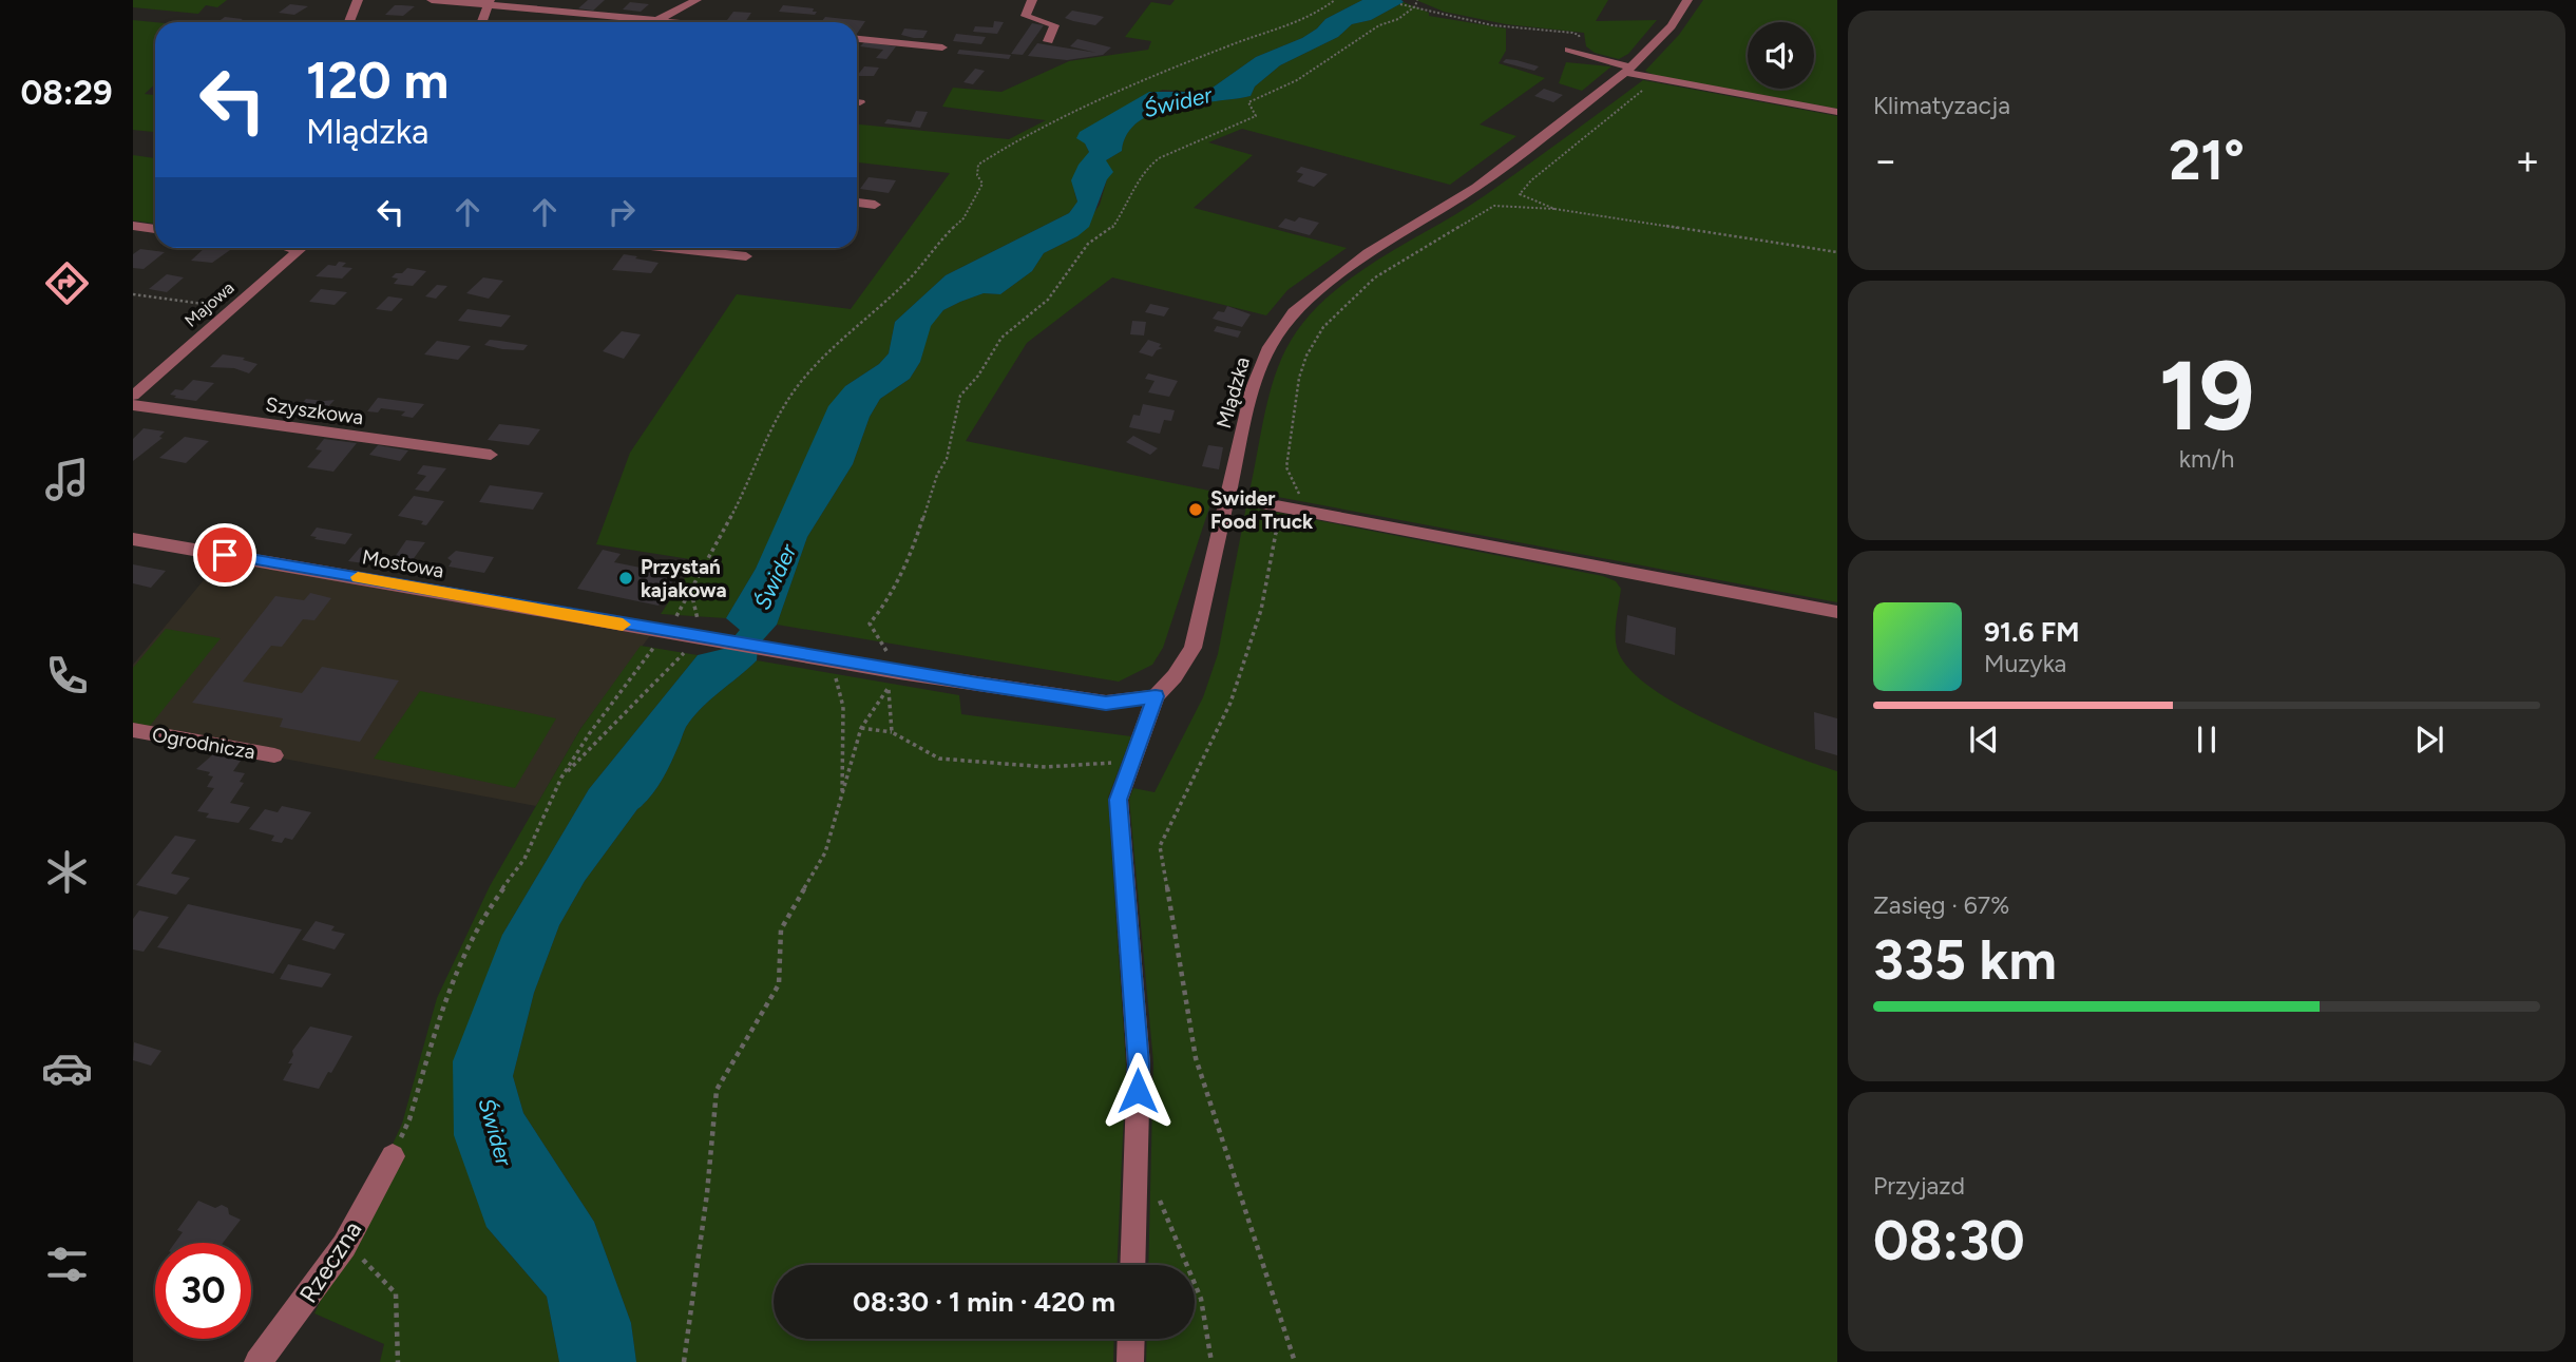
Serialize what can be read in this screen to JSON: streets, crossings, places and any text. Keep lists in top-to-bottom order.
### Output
{
  "streets": {
    "street": [
      "Majowa",
      "Mlądzka",
      "Szyszkowa",
      "Mostowa",
      "Ogrodnicza",
      "Rzeczna"
    ]
  },
  "water": ["Świder"],
  "places": ["Swider Food Truck", "Przystań kajakowa"],
  "page": {
    "tabs": "08:29",
    "tile": [
      "Klimatyzacja",
      ["19", "km/h"],
      ["Zasięg · 67%", "335 km"],
      ["Przyjazd", "08:30"]
    ],
    "turn": ["120 m", "Mlądzka"],
    "heat": ["−", "21°", "+"],
    "song": ["91.6 FM", "Muzyka"],
    "limit": "30",
    "trip": "08:30 · 1 min · 420 m"
  }
}
